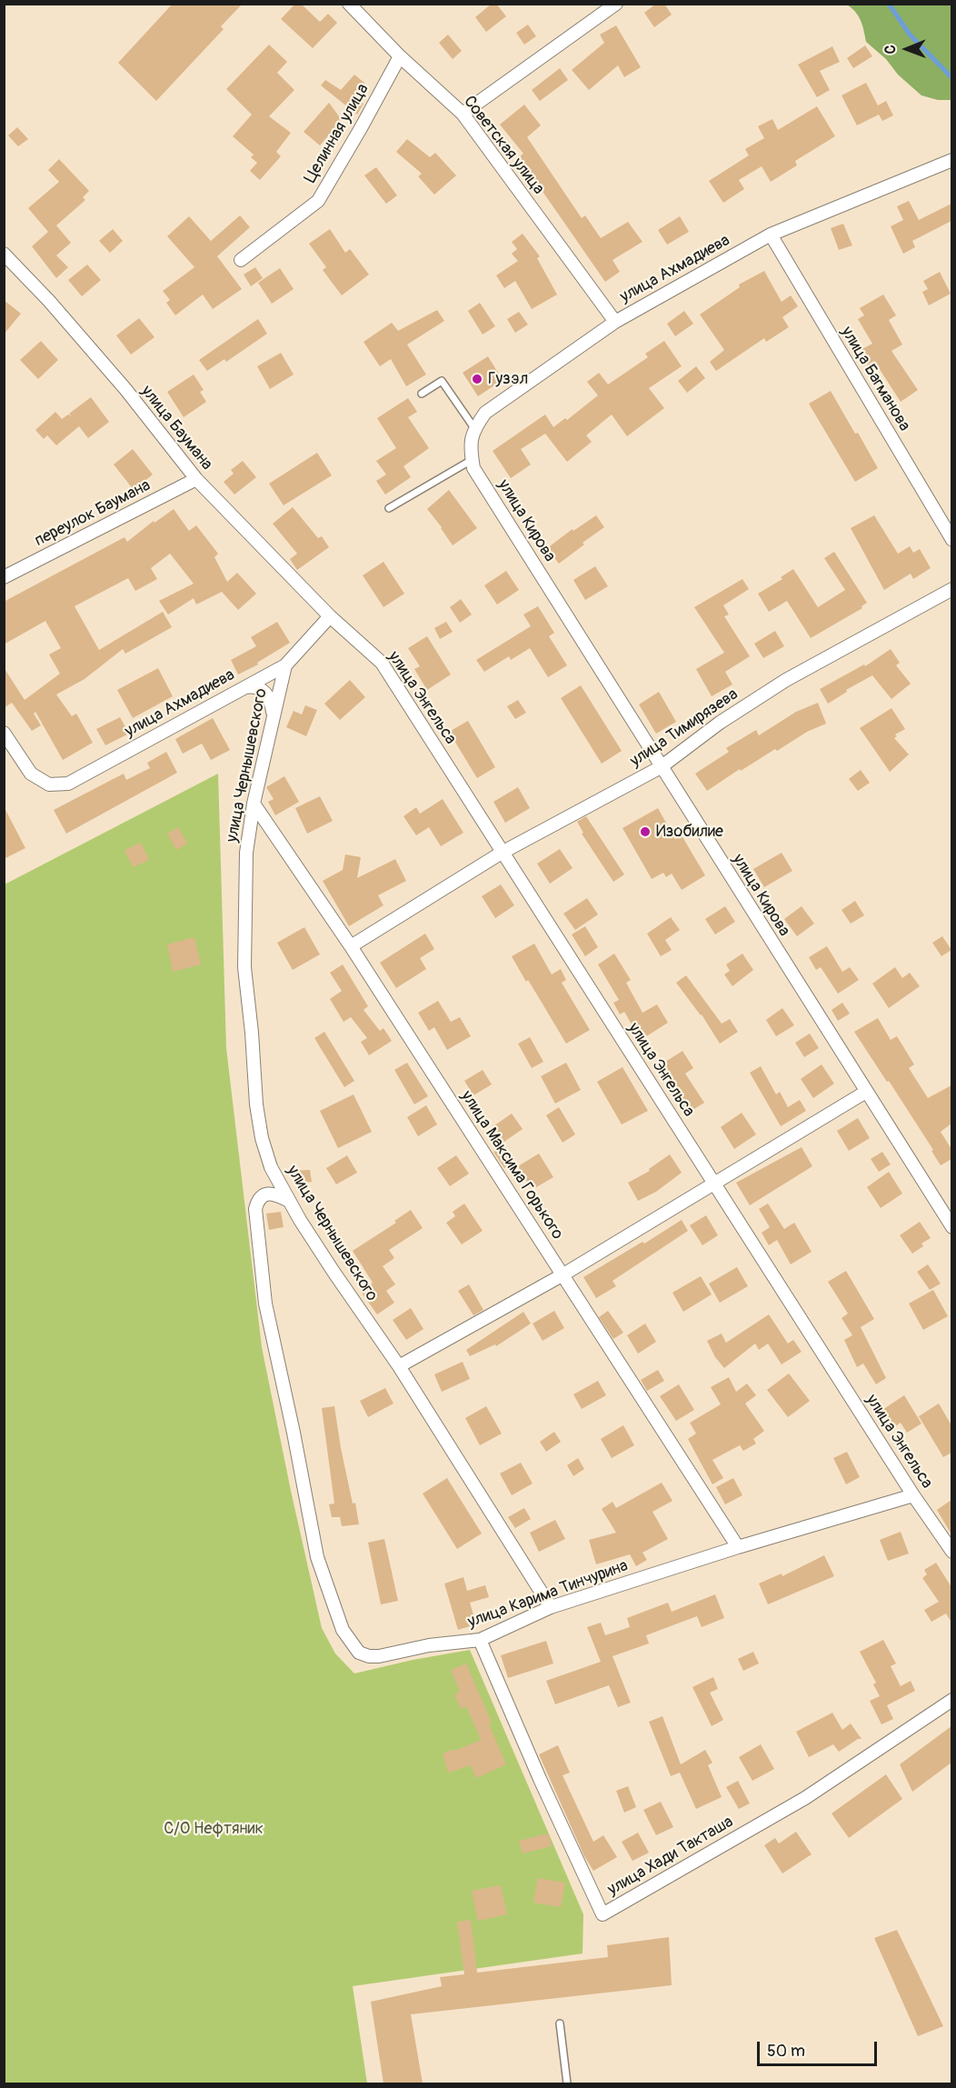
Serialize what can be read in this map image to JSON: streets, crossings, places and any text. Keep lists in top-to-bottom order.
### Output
{
  "streets": {
    "street": [
      "Целинная улица",
      "Советская улица",
      "улица Ахмадиева",
      "улица Багманова",
      "улица Баумана",
      "переулок Баумана",
      "улица Кирова",
      "улица Энгельса",
      "улица Тимирязева",
      "улица Чернышевского",
      "улица Максима Горького",
      "улица Карима Тинчурина",
      "улица Хади Такташа"
    ]
  },
  "crossings": [
    ["Целинная улица", "Советская улица"],
    ["Советская улица", "улица Ахмадиева"],
    ["улица Ахмадиева", "улица Багманова"],
    ["улица Ахмадиева", "улица Баумана"],
    ["улица Ахмадиева", "улица Энгельса"],
    ["улица Ахмадиева", "улица Чернышевского"],
    ["улица Баумана", "переулок Баумана"],
    ["улица Баумана", "улица Энгельса"],
    ["улица Кирова", "улица Тимирязева"],
    ["улица Энгельса", "улица Тимирязева"],
    ["улица Энгельса", "улица Карима Тинчурина"],
    ["улица Тимирязева", "улица Максима Горького"],
    ["улица Чернышевского", "улица Максима Горького"],
    ["улица Чернышевского", "улица Карима Тинчурина"],
    ["улица Максима Горького", "улица Карима Тинчурина"],
    ["улица Карима Тинчурина", "улица Хади Такташа"]
  ],
  "parks": ["С/О Нефтяник"],
  "places": ["Гузэл", "Изобилие"],
  "scale_bar": "50 m",
  "north": "left"
}
